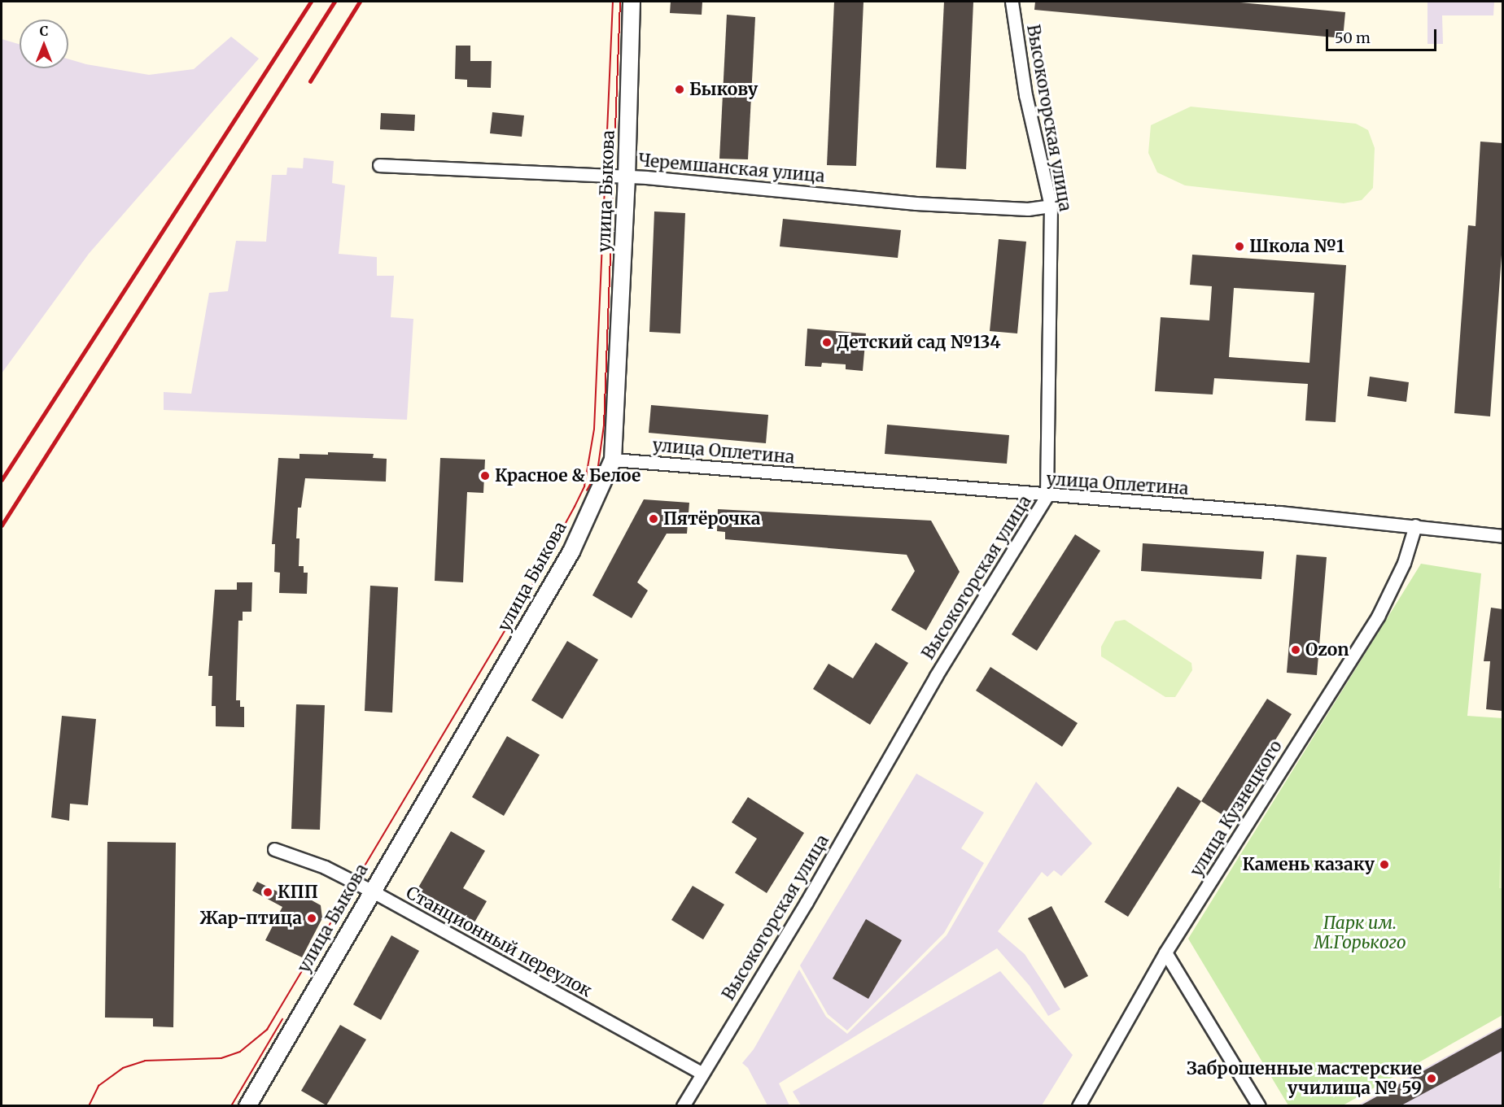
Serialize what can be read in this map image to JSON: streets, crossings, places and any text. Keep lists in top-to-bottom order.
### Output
{
  "streets": {
    "street": [
      "Высокогорская улица",
      "Черемшанская улица",
      "улица Быкова",
      "улица Оплетина",
      "улица Кузнецкого",
      "Станционный переулок"
    ]
  },
  "crossings": [
    ["Высокогорская улица", "Черемшанская улица"],
    ["Высокогорская улица", "улица Оплетина"],
    ["Высокогорская улица", "Станционный переулок"],
    ["Черемшанская улица", "улица Быкова"],
    ["улица Быкова", "улица Оплетина"],
    ["улица Быкова", "Станционный переулок"],
    ["улица Оплетина", "улица Кузнецкого"]
  ],
  "parks": ["Парк им. М.Горького"],
  "places": [
    "Быкову",
    "Школа №1",
    "Детский сад №134",
    "Красное & Белое",
    "Пятёрочка",
    "Ozon",
    "Камень казаку",
    "КПП",
    "Жар-птица",
    "Заброшенные мастерские училища № 59"
  ],
  "scale_bar": "50 m",
  "north": "top"
}
